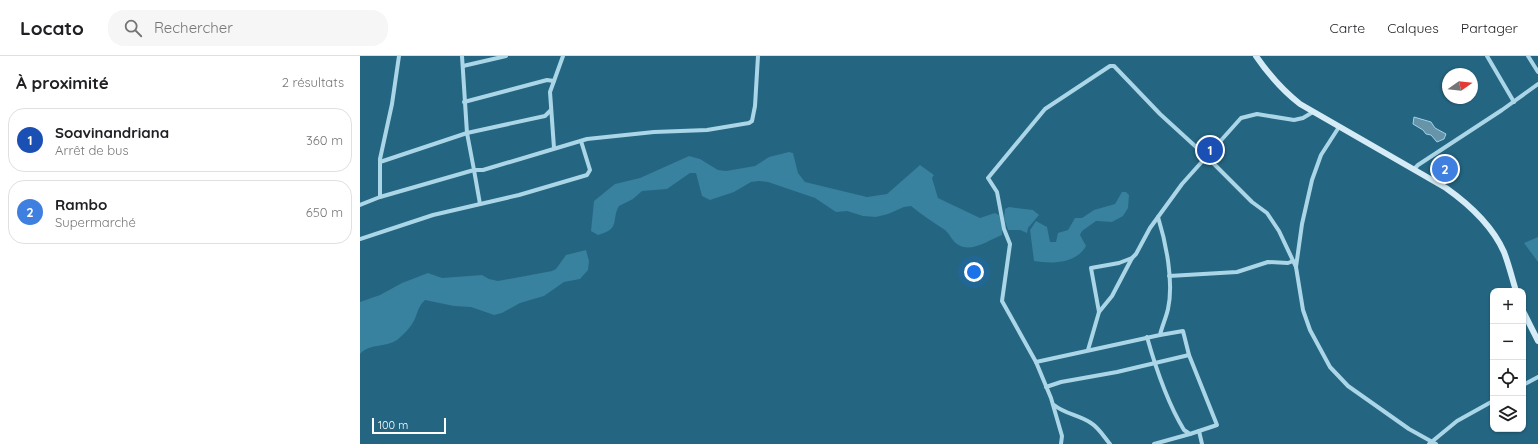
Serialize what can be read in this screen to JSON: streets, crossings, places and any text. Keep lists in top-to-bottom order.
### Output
{
  "scale_bar": "100 m",
  "north": "right",
  "page": {
    "header": "Locato",
    "search": "Rechercher",
    "nav": ["Carte", "Calques", "Partager"],
    "heading": ["À proximité", "2 résultats"],
    "list": [
      {
        "mark": "1",
        "name": "Soavinandriana",
        "note": "Arrêt de bus",
        "value": "360 m"
      },
      {
        "mark": "2",
        "name": "Rambo",
        "note": "Supermarché",
        "value": "650 m"
      }
    ],
    "pins": ["1", "2"],
    "map_buttons": ["+", "−"],
    "scale": "100 m"
  }
}
